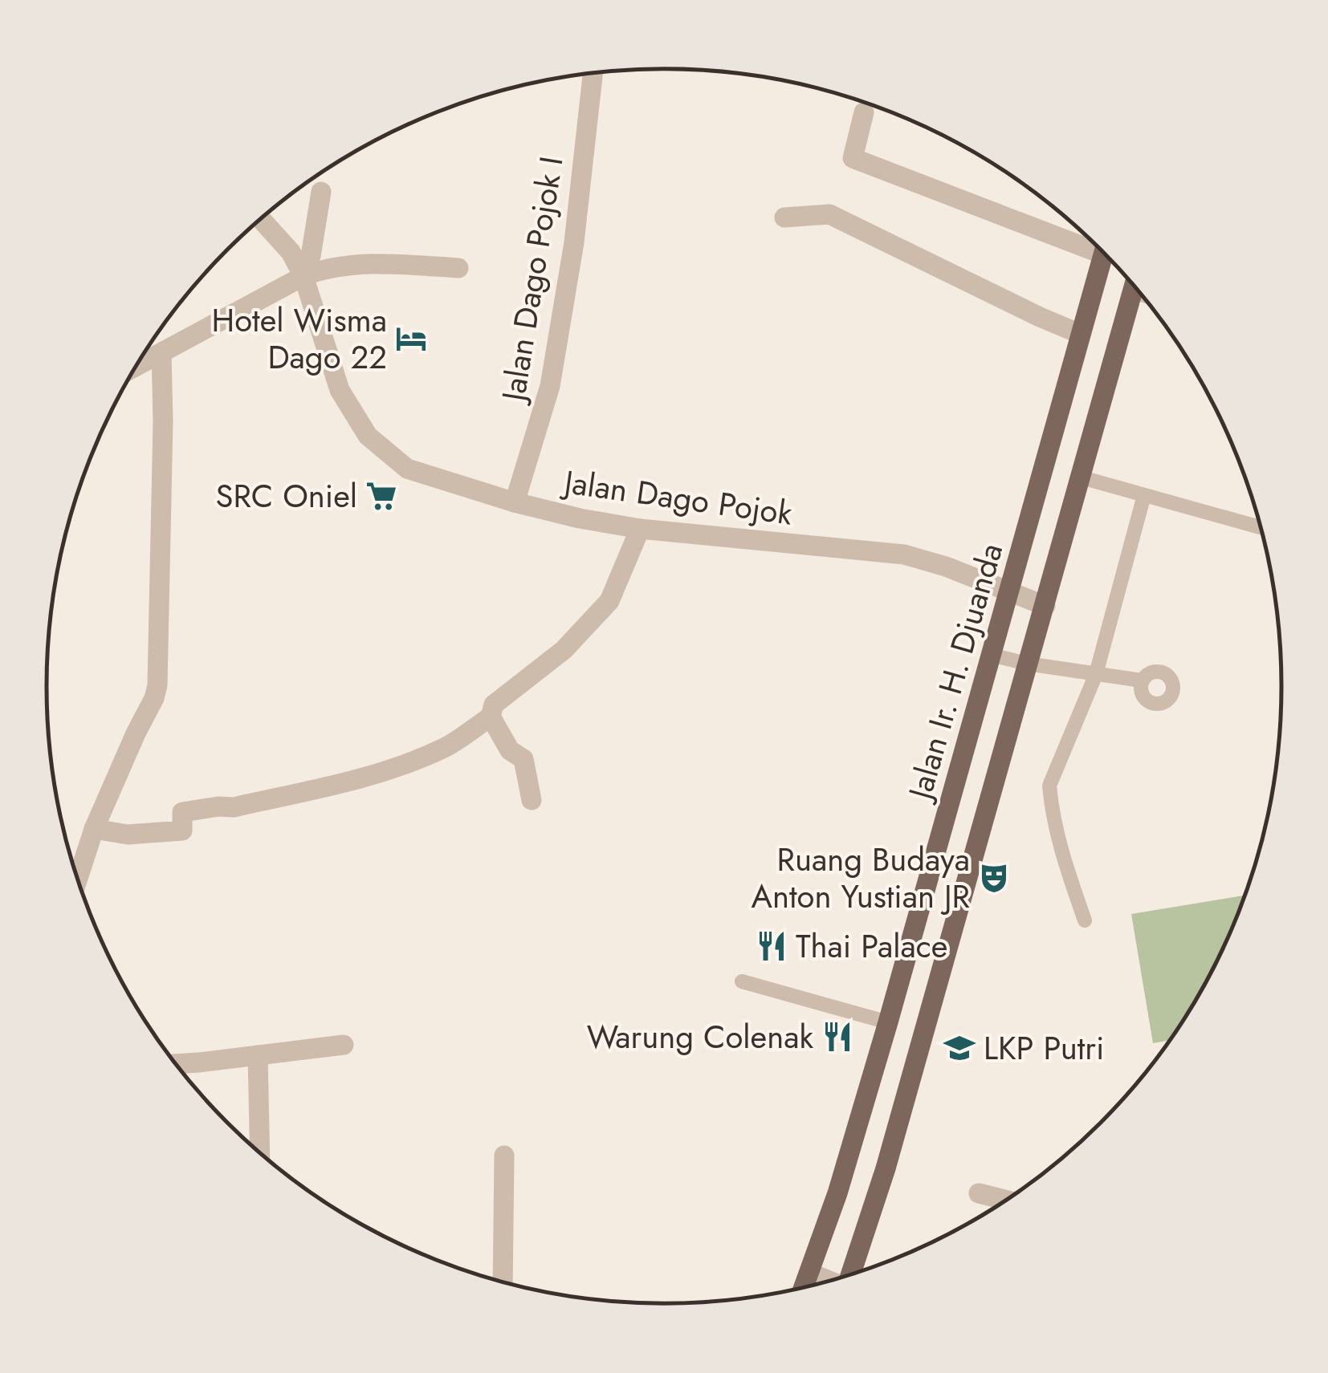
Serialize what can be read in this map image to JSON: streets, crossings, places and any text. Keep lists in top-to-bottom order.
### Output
{
  "streets": {
    "main road": ["Jalan Ir. H. Djuanda"],
    "street": ["Jalan Dago Pojok I", "Jalan Dago Pojok"]
  },
  "crossings": [
    ["Jalan Dago Pojok I", "Jalan Dago Pojok"],
    ["Jalan Dago Pojok", "Jalan Ir. H. Djuanda"]
  ],
  "places": {
    "hotel": ["Hotel Wisma Dago 22"],
    "supermarket": ["SRC Oniel"],
    "theatre": ["Ruang Budaya Anton Yustian JR"],
    "restaurant": ["Thai Palace", "Warung Colenak"],
    "school or university": ["LKP Putri"]
  }
}
